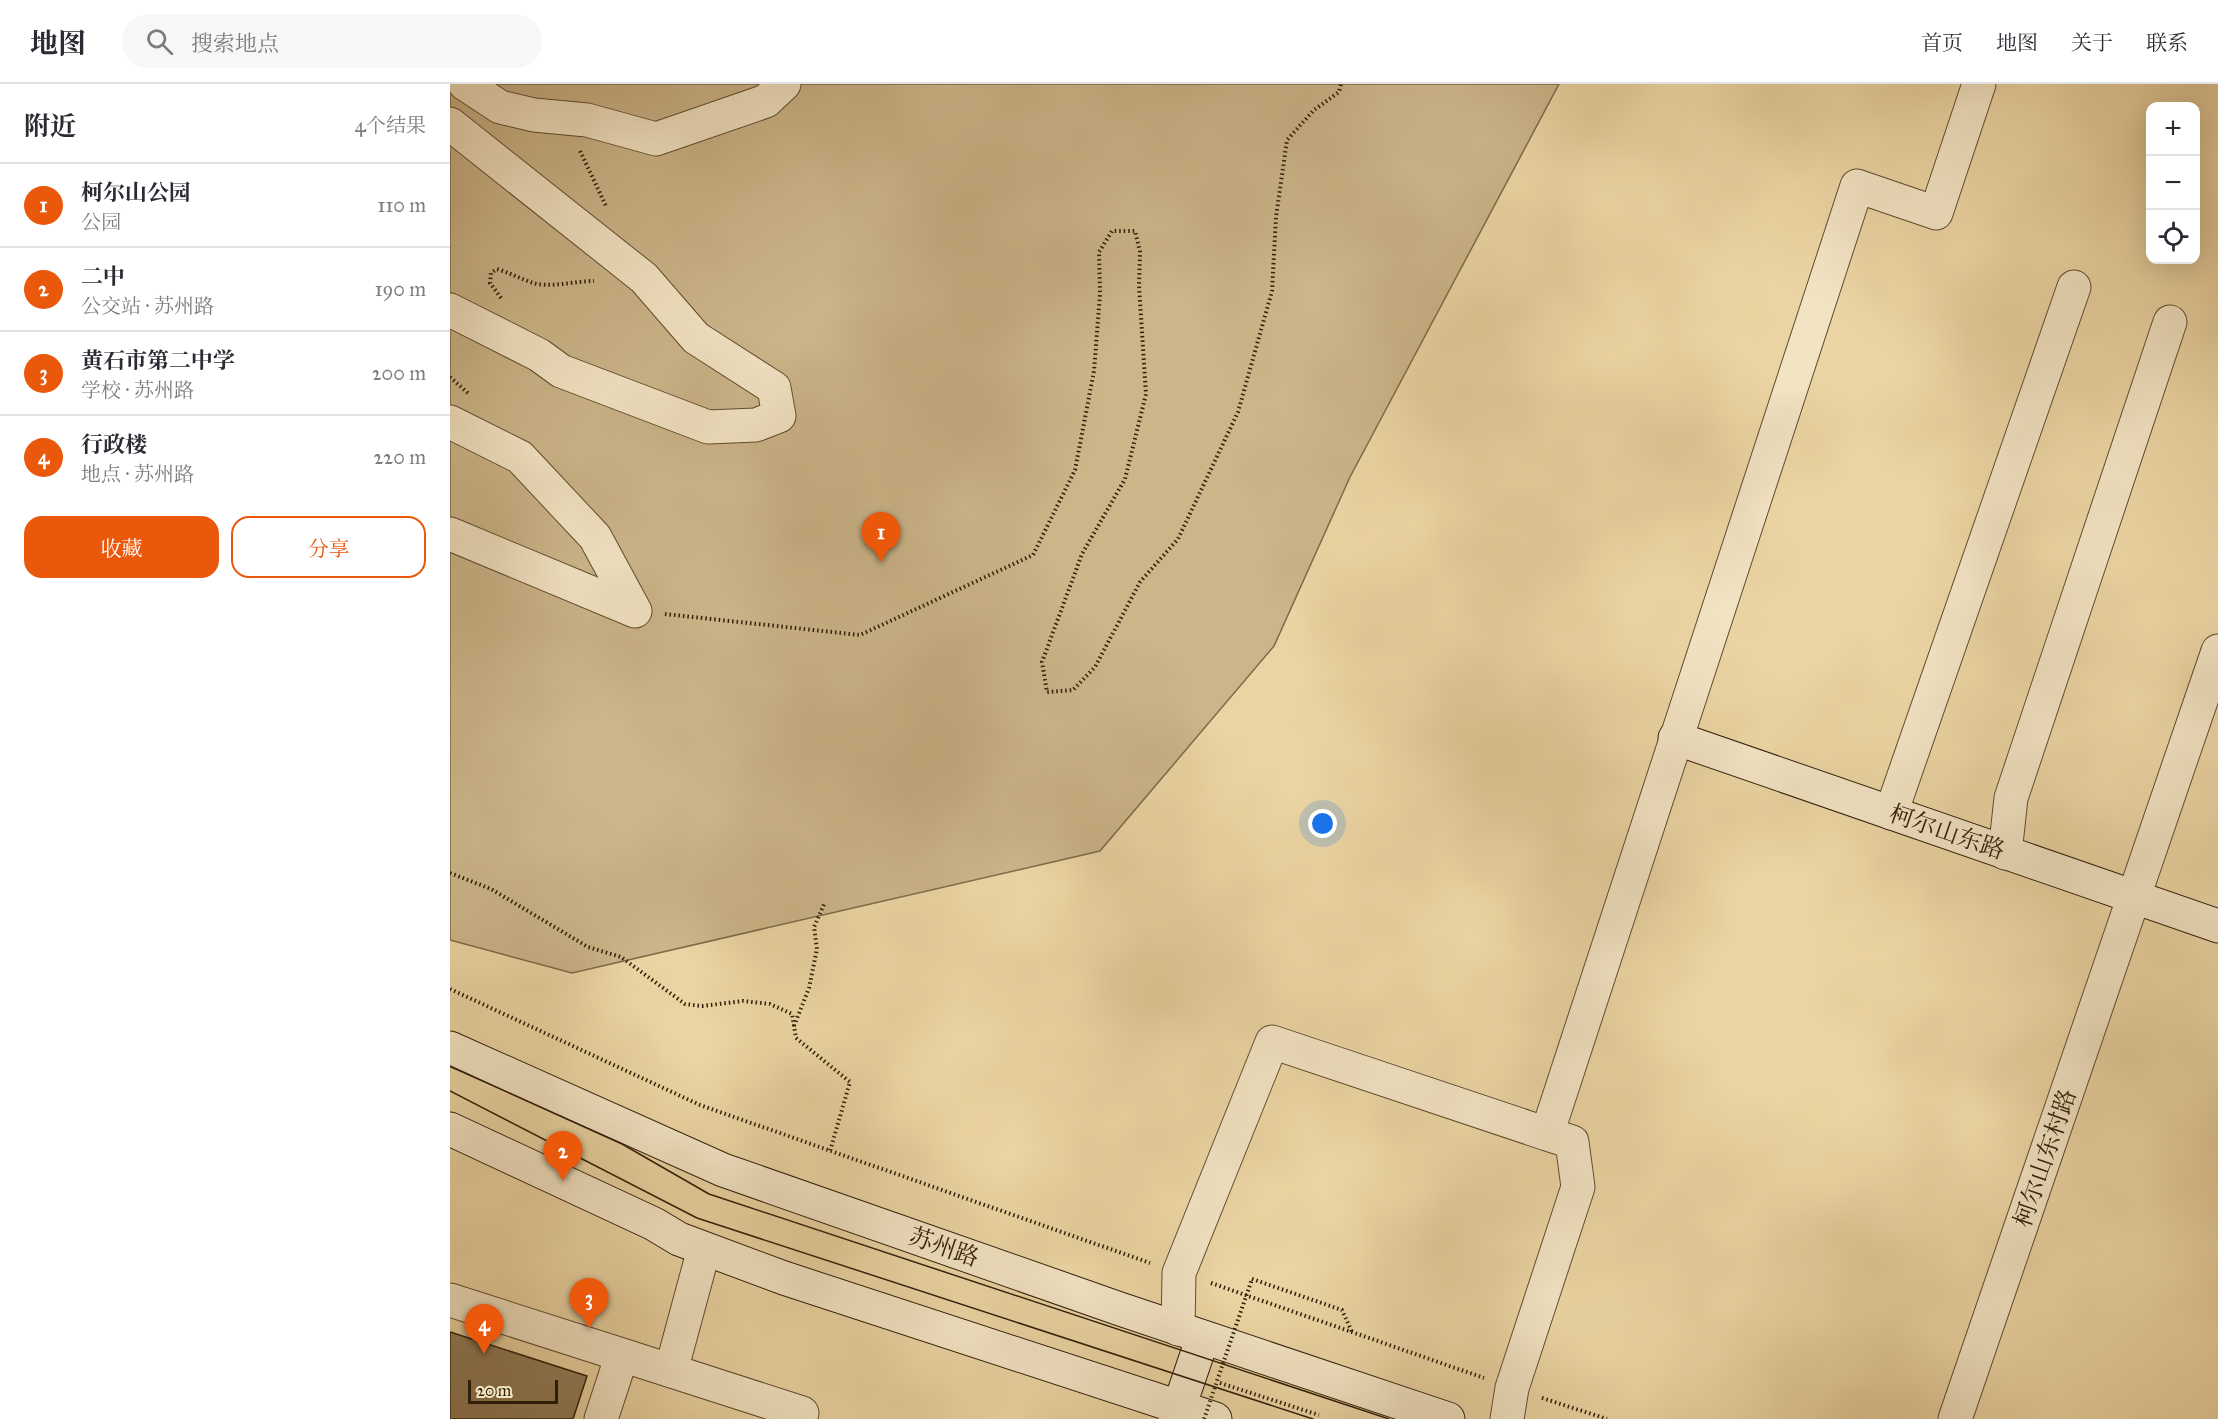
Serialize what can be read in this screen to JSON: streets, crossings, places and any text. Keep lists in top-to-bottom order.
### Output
{
  "streets": {
    "street": ["柯尔山东路", "柯尔山东村路", "苏州路"]
  },
  "crossings": [
    ["柯尔山东路", "柯尔山东村路"]
  ],
  "scale_bar": "20 m",
  "page": {
    "header": "地图",
    "search": "搜索地点",
    "nav": [
      "首页",
      "地图",
      "关于",
      "联系"
    ],
    "heading": ["附近", "4个结果"],
    "map_buttons": ["+", "−"],
    "list": [
      {
        "mark": "1",
        "name": "柯尔山公园",
        "note": "公园",
        "value": "110 m"
      },
      {
        "mark": "2",
        "name": "二中",
        "note": "公交站 · 苏州路",
        "value": "190 m"
      },
      {
        "mark": "3",
        "name": "黄石市第二中学",
        "note": "学校 · 苏州路",
        "value": "200 m"
      },
      {
        "mark": "4",
        "name": "行政楼",
        "note": "地点 · 苏州路",
        "value": "220 m"
      }
    ],
    "buttons": ["收藏", "分享"],
    "pins": [
      "1",
      "2",
      "3",
      "4"
    ],
    "scale": "20 m"
  }
}
